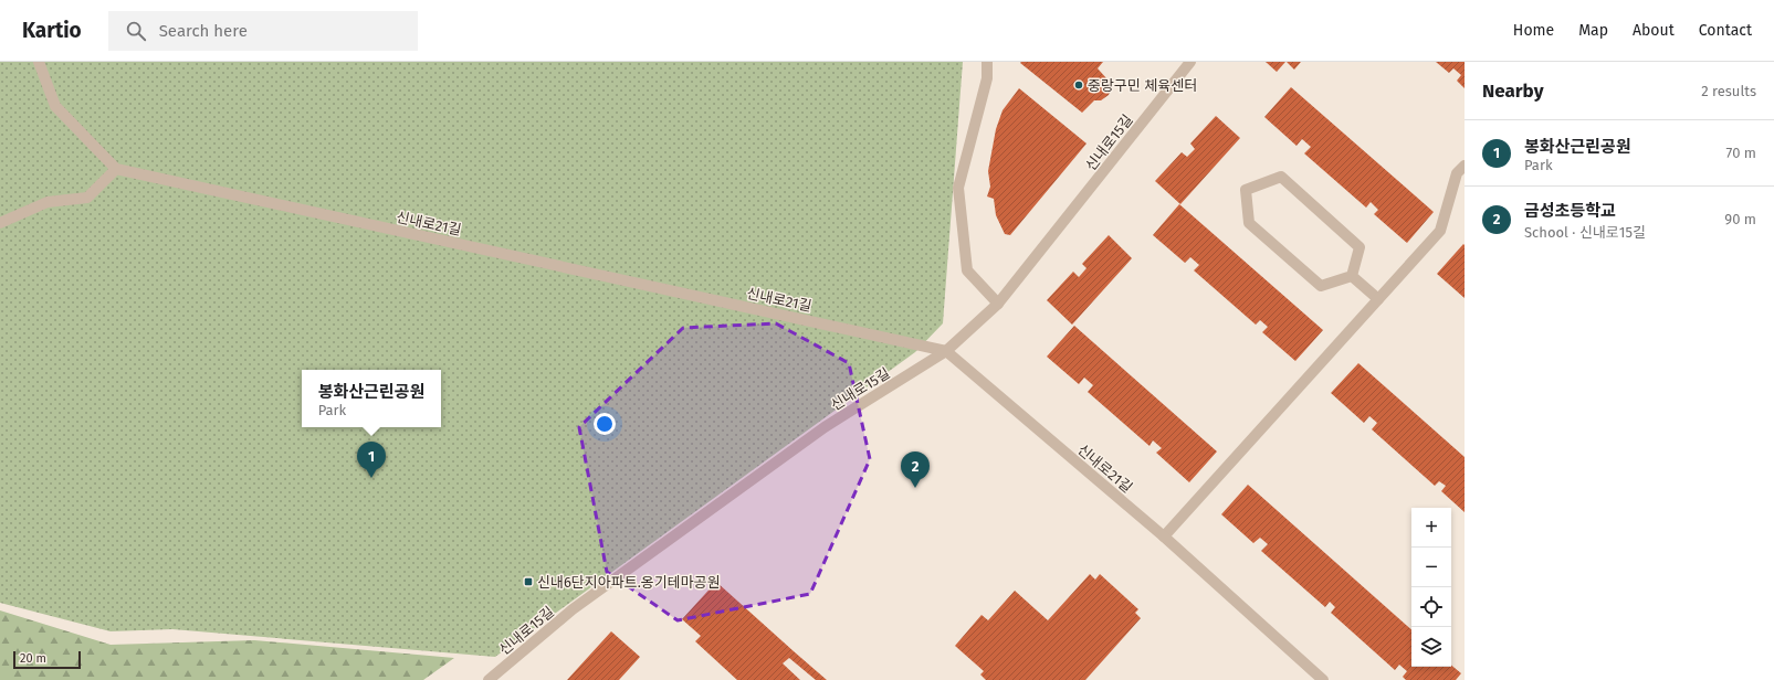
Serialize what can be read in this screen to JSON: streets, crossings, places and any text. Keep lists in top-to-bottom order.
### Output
{
  "streets": {
    "street": ["신내로15길", "신내로21길"]
  },
  "crossings": [
    ["신내로15길", "신내로21길"]
  ],
  "places": {
    "other": ["중랑구민 체육센터"],
    "transit": ["신내6단지아파트.옹기테마공원"]
  },
  "scale_bar": "20 m",
  "page": {
    "header": "Kartio",
    "search": "Search here",
    "nav": [
      "Home",
      "Map",
      "About",
      "Contact"
    ],
    "heading": ["Nearby", "2 results"],
    "list": [
      {
        "mark": "1",
        "name": "봉화산근린공원",
        "note": "Park",
        "value": "70 m"
      },
      {
        "mark": "2",
        "name": "금성초등학교",
        "note": "School · 신내로15길",
        "value": "90 m"
      }
    ],
    "popup": ["봉화산근린공원", "Park"],
    "pins": ["1", "2"],
    "map_buttons": ["+", "−"],
    "scale": "20 m"
  }
}
